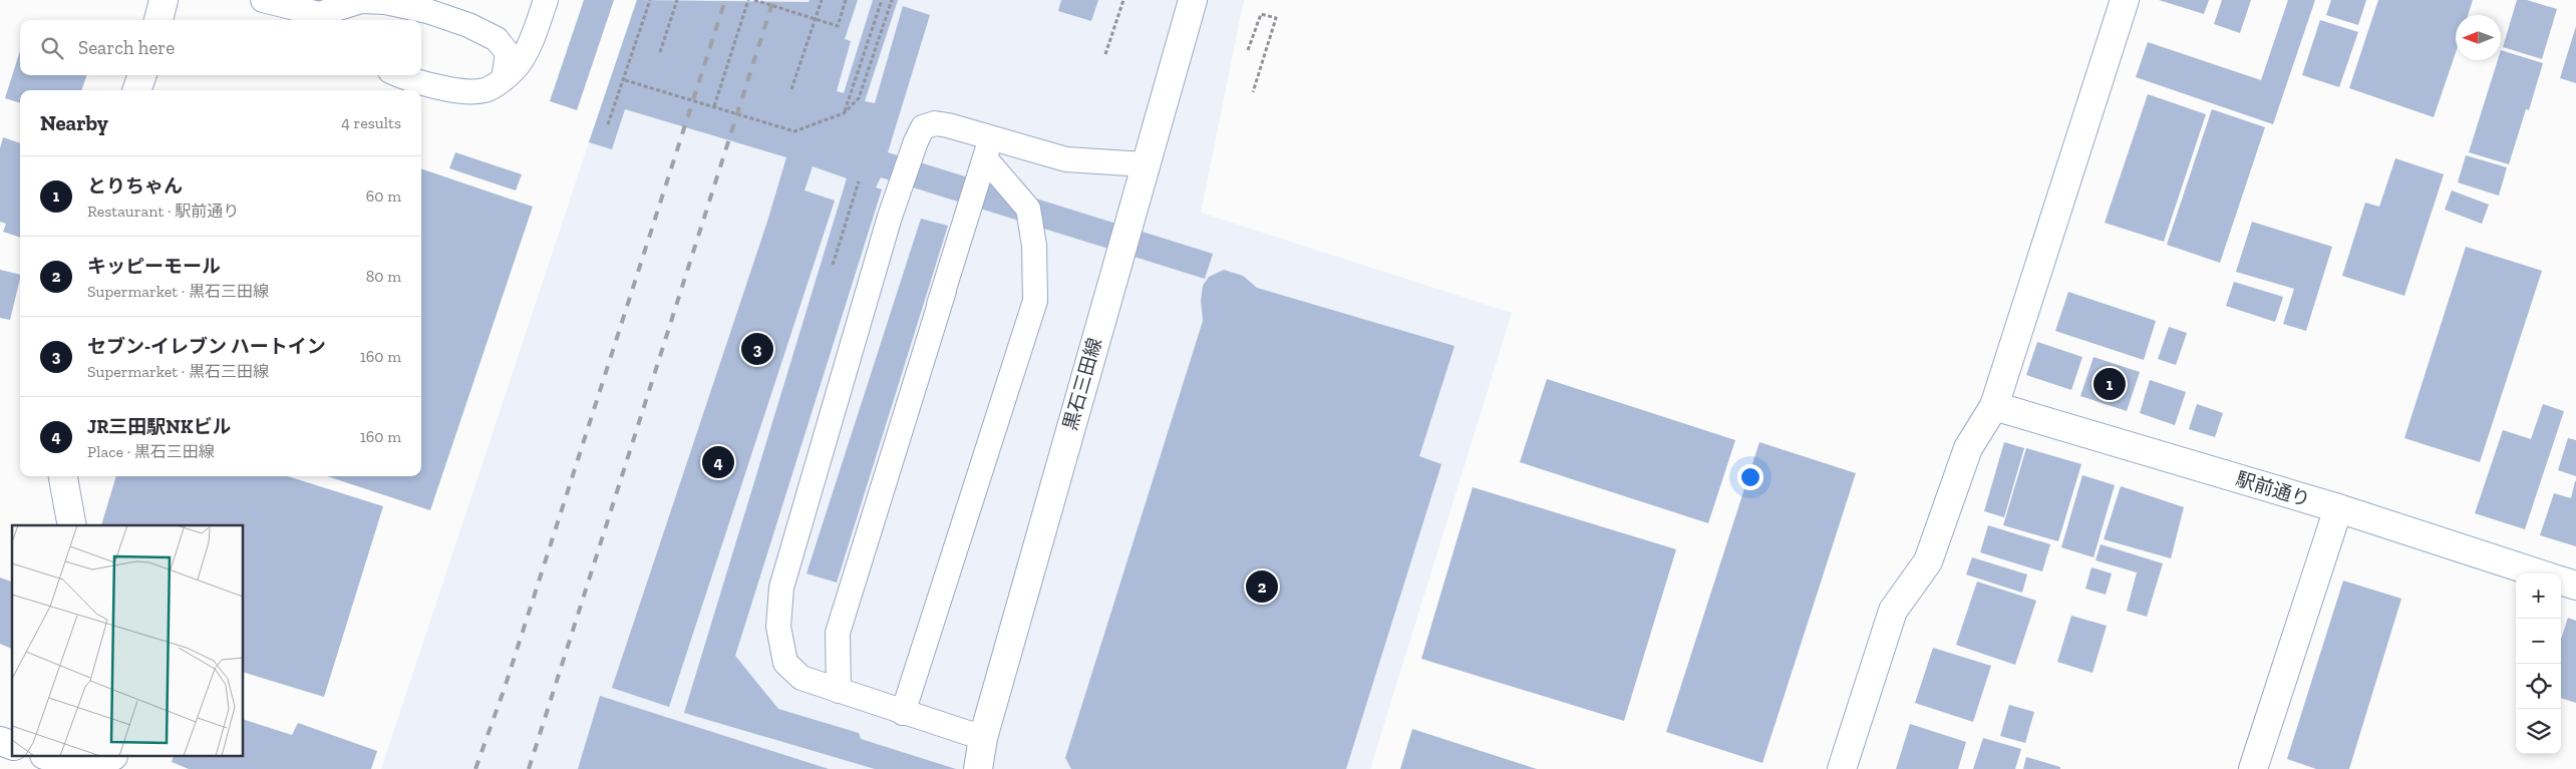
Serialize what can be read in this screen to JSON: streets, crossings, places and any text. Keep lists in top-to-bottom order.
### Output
{
  "streets": {
    "street": ["黒石三田線", "駅前通り"]
  },
  "north": "left",
  "page": {
    "search": "Search here",
    "heading": ["Nearby", "4 results"],
    "list": [
      {
        "mark": "1",
        "name": "とりちゃん",
        "note": "Restaurant · 駅前通り",
        "value": "60 m"
      },
      {
        "mark": "2",
        "name": "キッピーモール",
        "note": "Supermarket · 黒石三田線",
        "value": "80 m"
      },
      {
        "mark": "3",
        "name": "セブン-イレブン ハートイン",
        "note": "Supermarket · 黒石三田線",
        "value": "160 m"
      },
      {
        "mark": "4",
        "name": "JR三田駅NKビル",
        "note": "Place · 黒石三田線",
        "value": "160 m"
      }
    ],
    "pins": [
      "3",
      "1",
      "4",
      "2"
    ],
    "map_buttons": ["+", "−"]
  }
}
